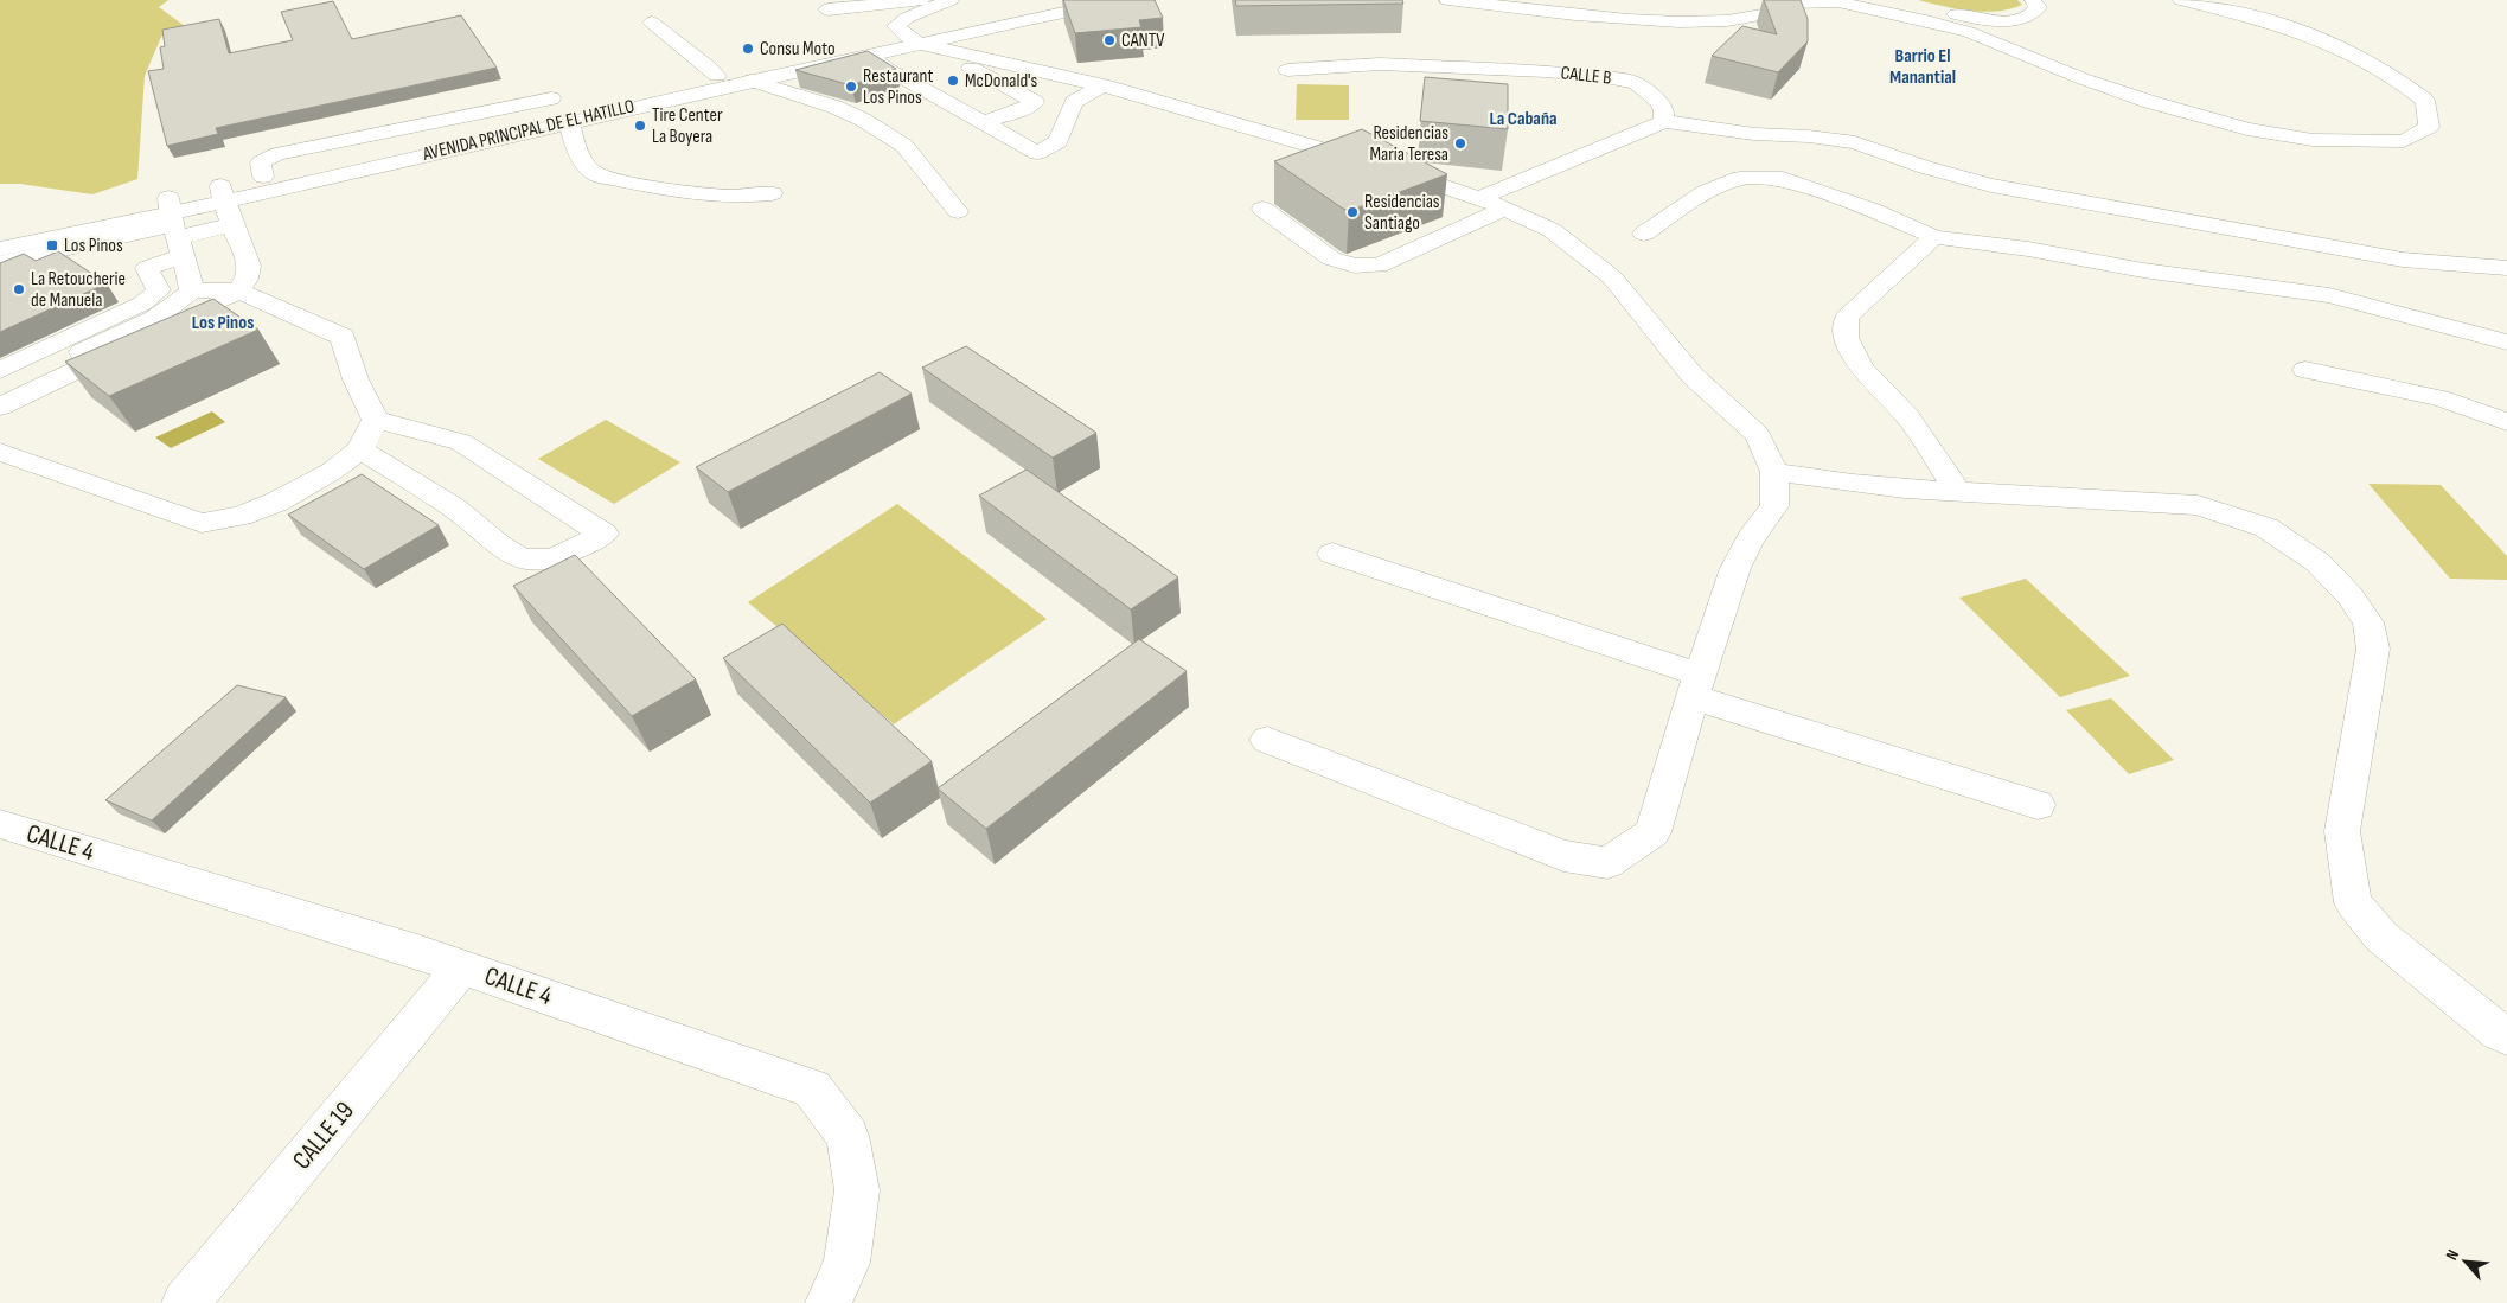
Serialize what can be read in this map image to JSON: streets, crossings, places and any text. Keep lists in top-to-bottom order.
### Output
{
  "streets": {
    "street": [
      "CALLE B",
      "AVENIDA PRINCIPAL DE EL HATILLO",
      "CALLE 4",
      "CALLE 19"
    ]
  },
  "crossings": [
    ["CALLE 4", "CALLE 19"]
  ],
  "districts": ["Barrio El Manantial", "La Cabaña", "Los Pinos"],
  "places": {
    "other": [
      "CANTV",
      "Consu Moto",
      "McDonald's",
      "Restaurant Los Pinos",
      "Tire Center La Boyera",
      "Residencias Maria Teresa",
      "Residencias Santiago",
      "La Retoucherie de Manuela"
    ],
    "transit": ["Los Pinos"]
  },
  "north": "top left"
}
